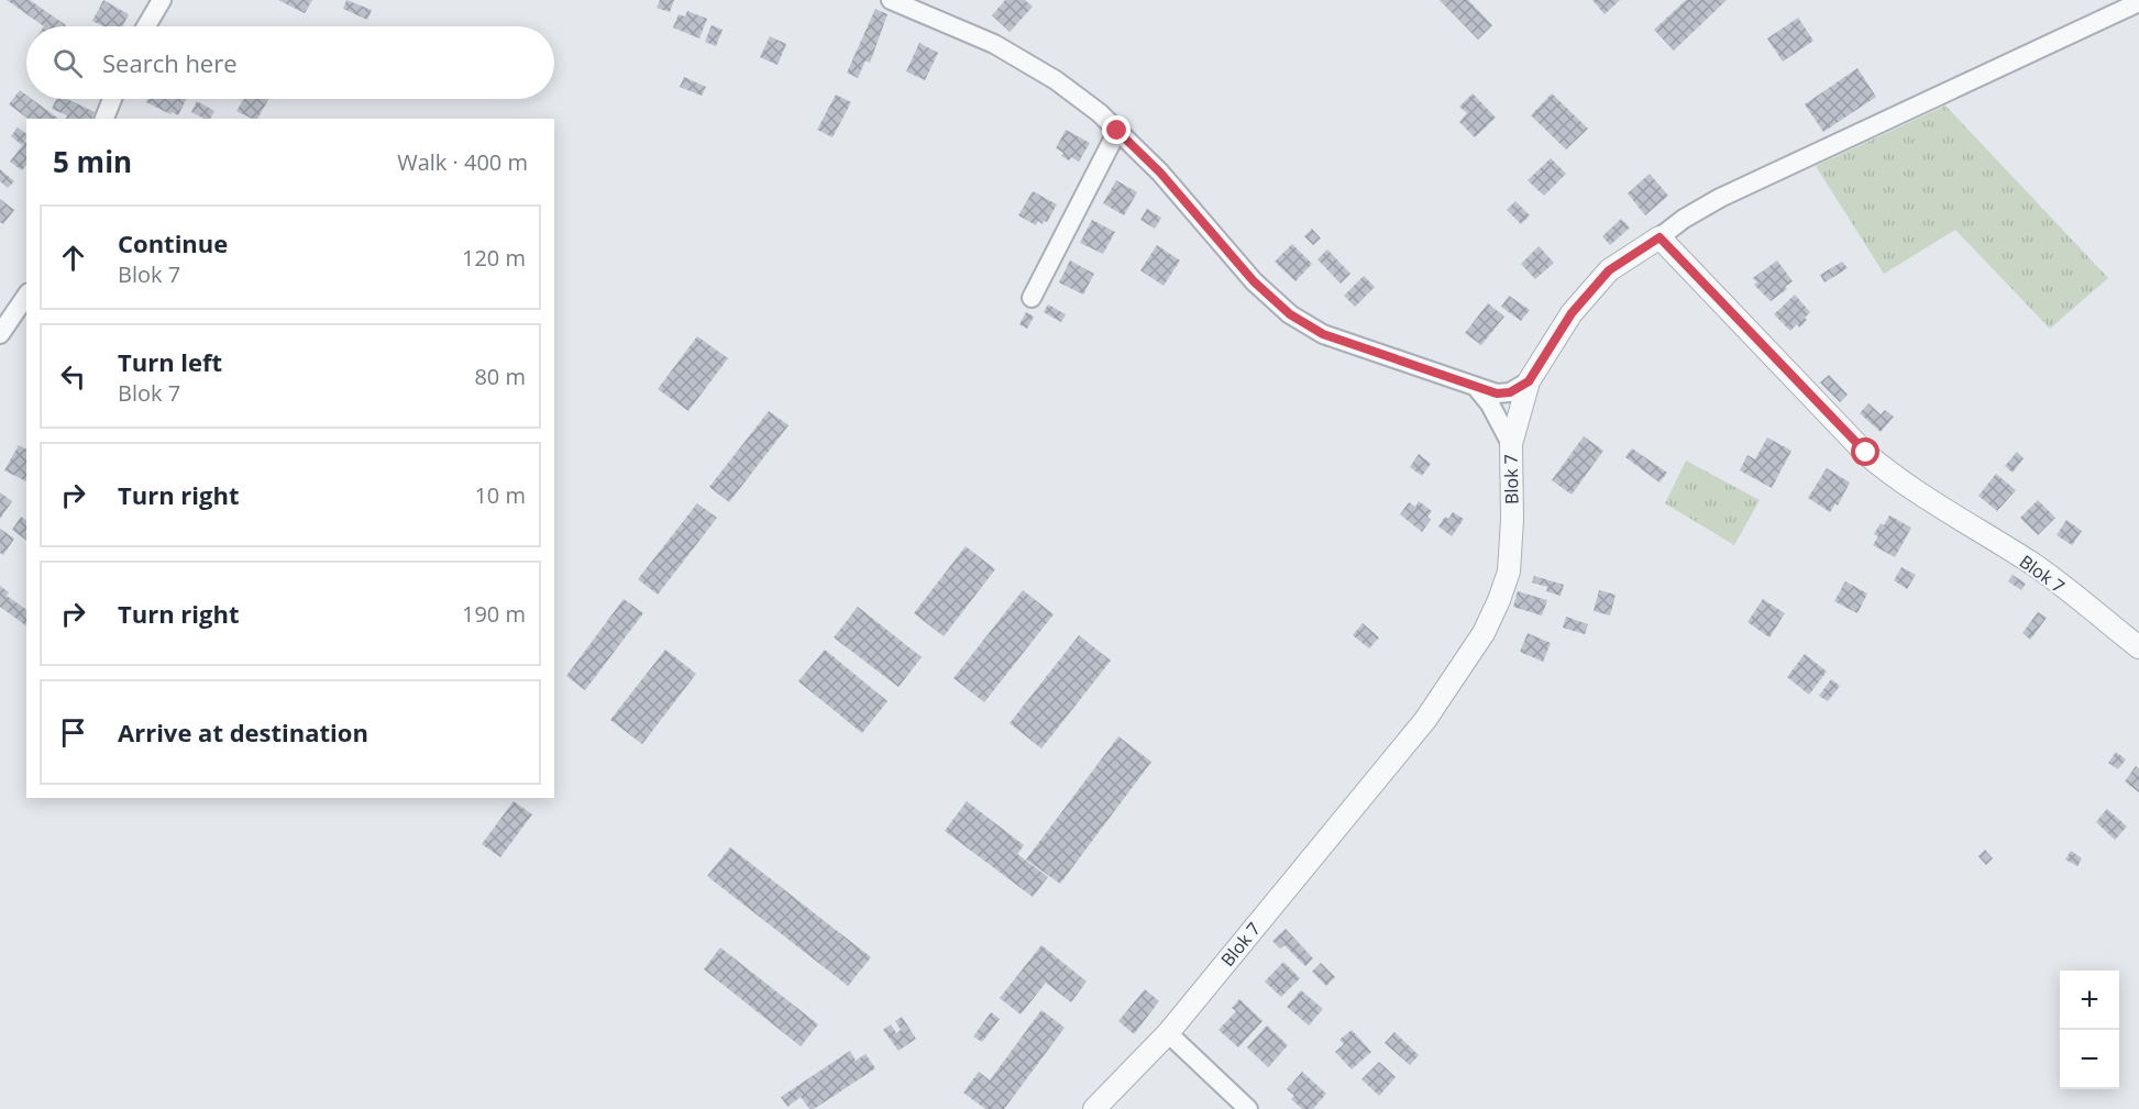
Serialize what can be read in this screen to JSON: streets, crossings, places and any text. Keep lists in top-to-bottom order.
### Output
{
  "streets": {
    "street": ["Blok 7"]
  },
  "page": {
    "search": "Search here",
    "heading": ["5 min", "Walk · 400 m"],
    "list": [
      ["Continue", "Blok 7", "120 m"],
      ["Turn left", "Blok 7", "80 m"],
      ["Turn right", "10 m"],
      ["Turn right", "190 m"],
      "Arrive at destination"
    ],
    "map_buttons": ["+", "−"]
  }
}
